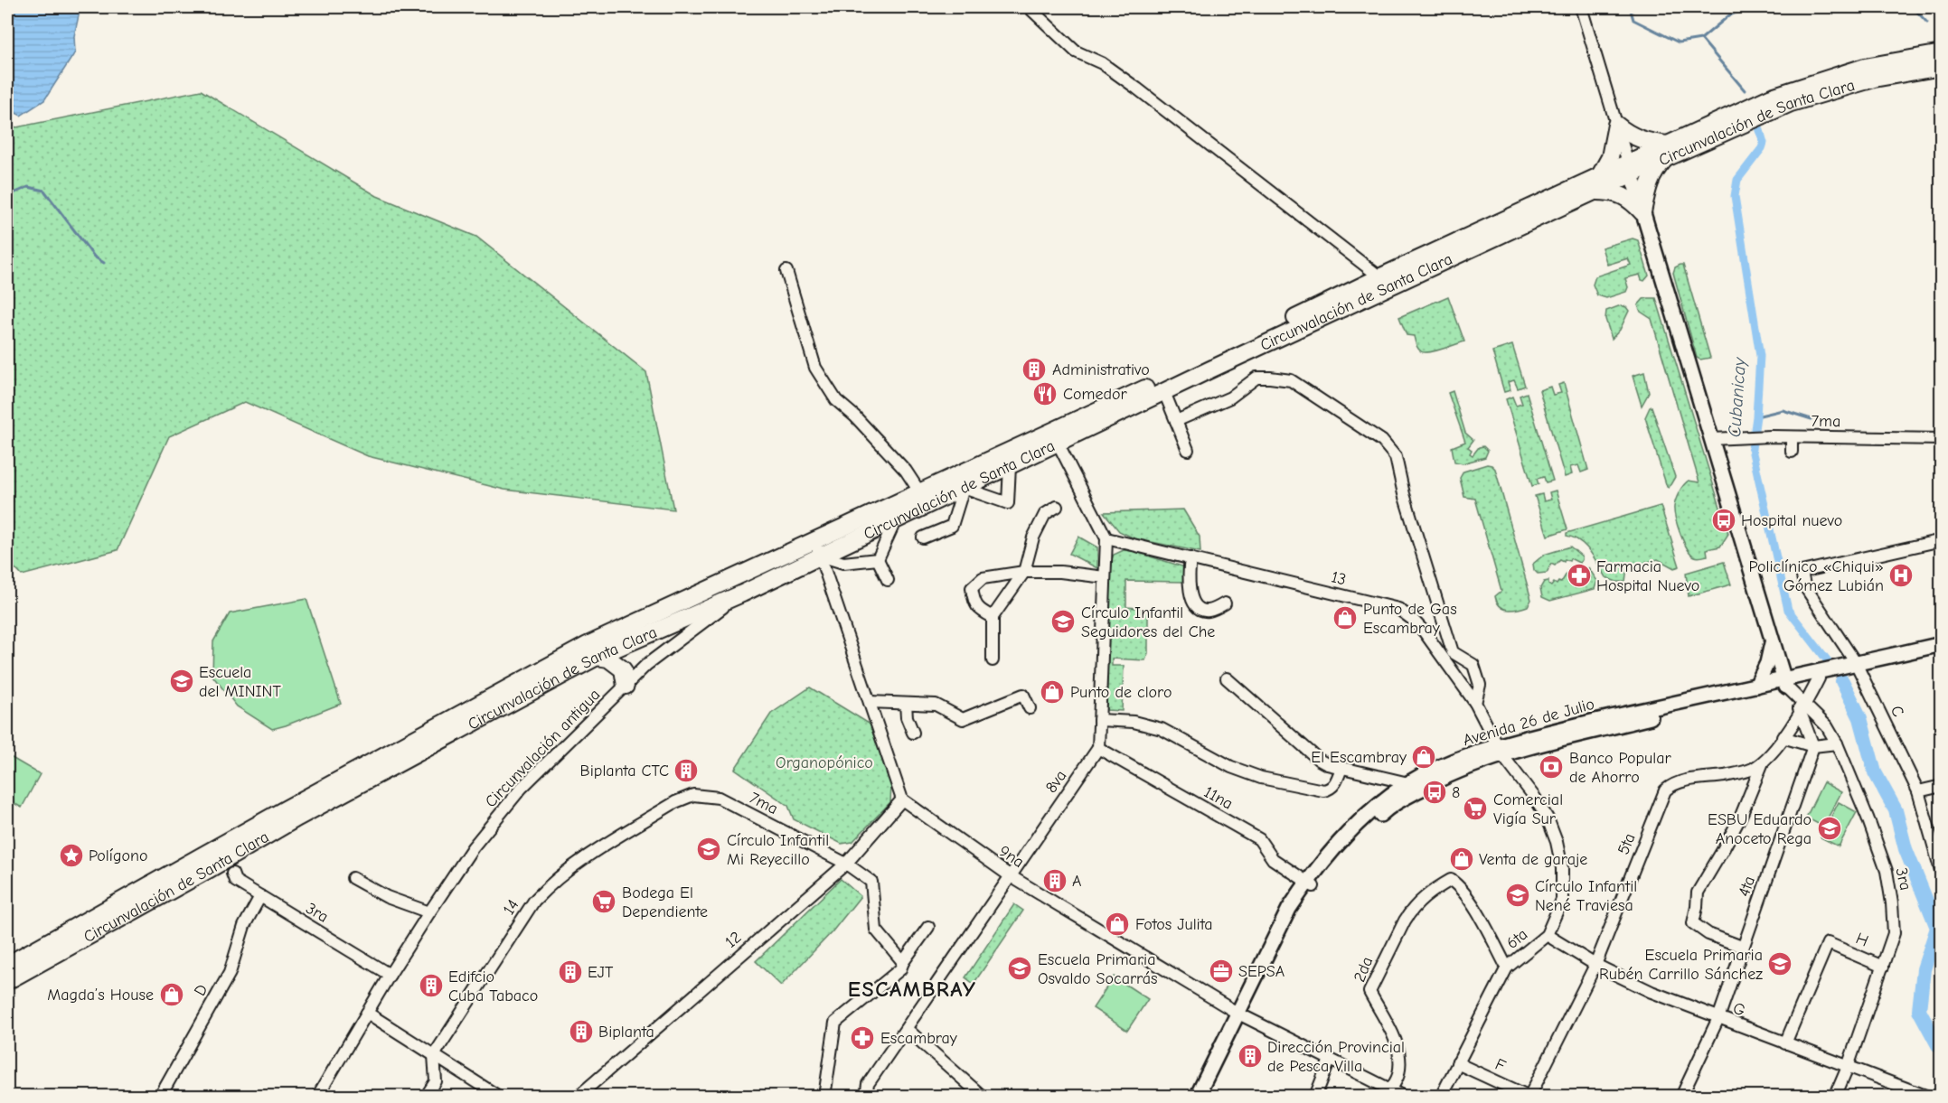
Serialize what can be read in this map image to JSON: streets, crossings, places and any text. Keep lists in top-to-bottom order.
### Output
{
  "streets": {
    "highway": ["Circunvalación de Santa Clara"],
    "main road": ["Avenida 26 de Julio"],
    "street": [
      "7ma",
      "13",
      "C",
      "Circunvalación antigua",
      "8va",
      "11na",
      "5ta",
      "9na",
      "3ra",
      "4ta",
      "14",
      "6ta",
      "12",
      "H",
      "2da",
      "D",
      "G",
      "F"
    ]
  },
  "crossings": [
    ["Circunvalación de Santa Clara", "Circunvalación antigua"],
    ["7ma", "14"],
    ["7ma", "12"],
    ["13", "Avenida 26 de Julio"],
    ["13", "6ta"],
    ["C", "Avenida 26 de Julio"],
    ["Avenida 26 de Julio", "11na"],
    ["Avenida 26 de Julio", "5ta"],
    ["Avenida 26 de Julio", "9na"],
    ["Avenida 26 de Julio", "6ta"],
    ["Circunvalación antigua", "3ra"],
    ["8va", "11na"],
    ["8va", "9na"],
    ["5ta", "3ra"],
    ["5ta", "G"],
    ["5ta", "F"],
    ["9na", "12"],
    ["9na", "2da"],
    ["3ra", "H"],
    ["3ra", "D"],
    ["3ra", "G"],
    ["4ta", "G"],
    ["6ta", "2da"],
    ["6ta", "G"],
    ["6ta", "F"],
    ["H", "G"]
  ],
  "districts": ["ESCAMBRAY"],
  "water": ["Cubanicay"],
  "parks": ["Organopónico"],
  "places": {
    "building": [
      "Administrativo",
      "Biplanta CTC",
      "A",
      "EJT",
      "Edifcio Cuba Tabaco",
      "Biplanta",
      "Dirección Provincial de Pesca Villa"
    ],
    "restaurant": ["Comedor"],
    "bus stop": ["Hospital nuevo", "8"],
    "pharmacy": ["Farmacia Hospital Nuevo", "Escambray"],
    "hospital": ["Policlínico «Chiqui» Gómez Lubián"],
    "shop": [
      "Punto de Gas Escambray",
      "Punto de cloro",
      "El Escambray",
      "Venta de garaje",
      "Fotos Julita",
      "Magda’s House"
    ],
    "school or university": [
      "Círculo Infantil Seguidores del Che",
      "Escuela del MININT",
      "ESBU Eduardo Anoceto Rega",
      "Círculo Infantil Mi Reyecillo",
      "Círculo Infantil Nené Traviesa",
      "Escuela Primaria Rubén Carrillo Sánchez",
      "Escuela Primaria Osvaldo Socarrás"
    ],
    "bank": ["Banco Popular de Ahorro"],
    "supermarket": ["Comercial Vigía Sur", "Bodega El Dependiente"],
    "place": ["Polígono"],
    "office": ["SEPSA"]
  }
}
